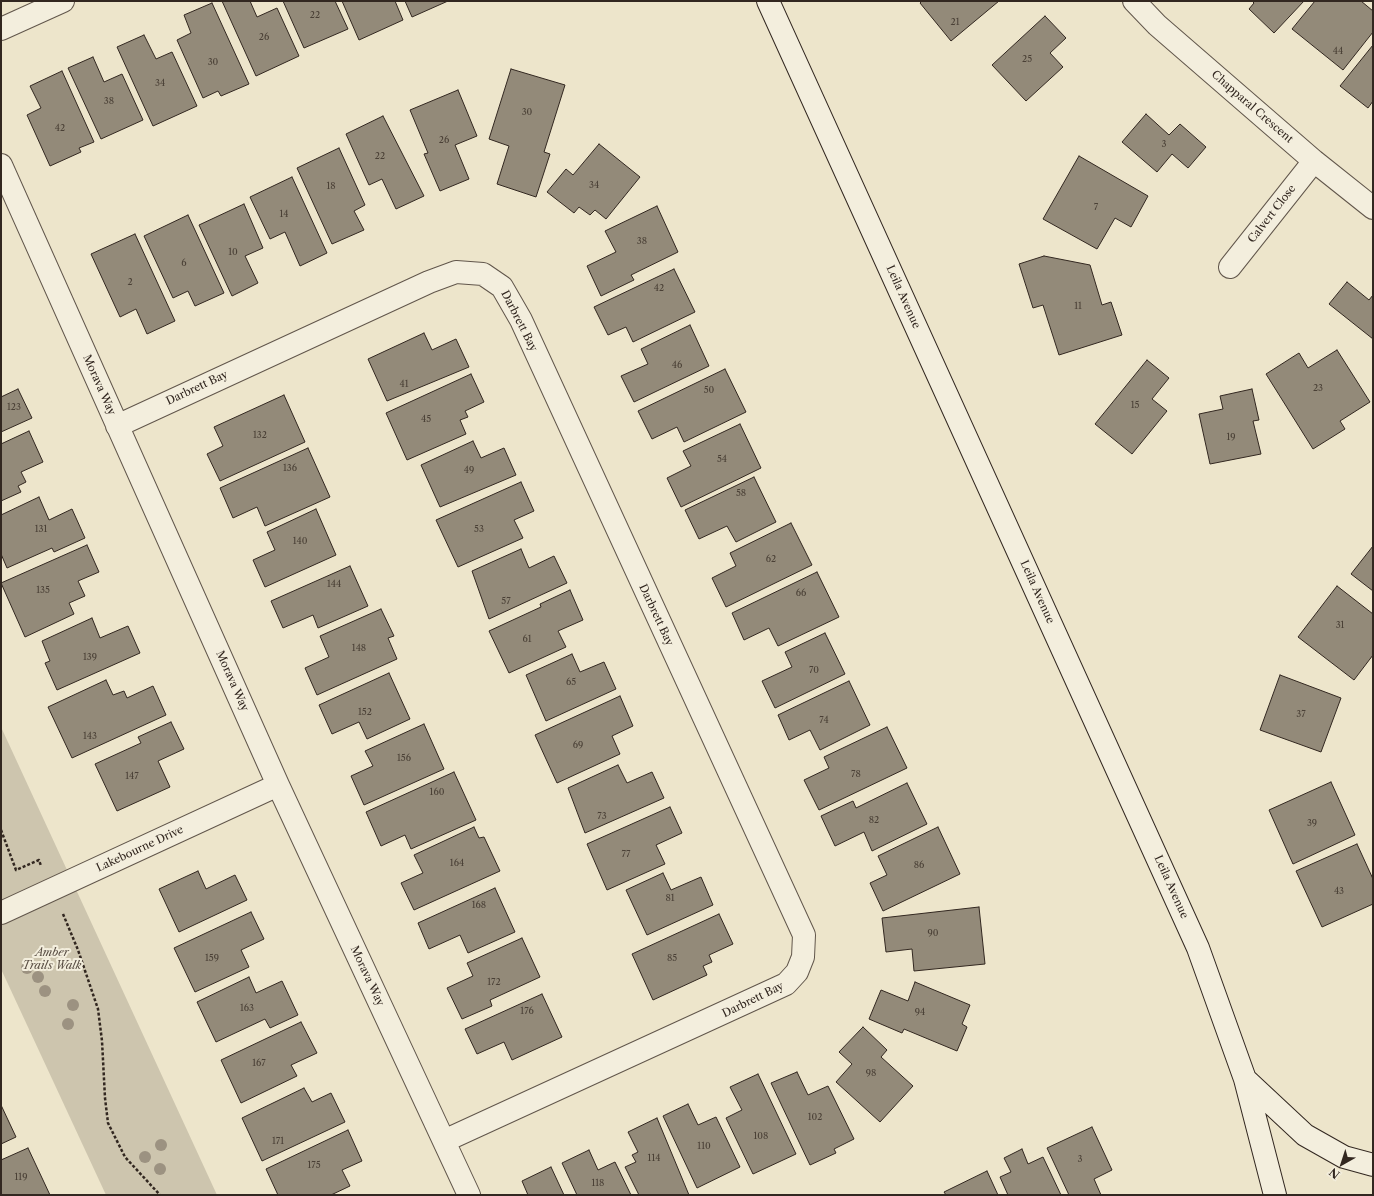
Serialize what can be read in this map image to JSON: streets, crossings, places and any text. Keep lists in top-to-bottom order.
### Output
{
  "streets": {
    "street": [
      "Chapparal Crescent",
      "Calvert Close",
      "Leila Avenue",
      "Darbrett Bay",
      "Morava Way",
      "Lakebourne Drive"
    ]
  },
  "crossings": [
    ["Chapparal Crescent", "Calvert Close"],
    ["Darbrett Bay", "Morava Way"],
    ["Morava Way", "Lakebourne Drive"]
  ],
  "parks": ["Amber Trails Walk"],
  "house_numbers": [
    "22",
    "21",
    "26",
    "44",
    "25",
    "30",
    "34",
    "38",
    "30",
    "42",
    "26",
    "3",
    "22",
    "34",
    "18",
    "7",
    "14",
    "38",
    "10",
    "6",
    "2",
    "42",
    "11",
    "46",
    "41",
    "23",
    "50",
    "15",
    "123",
    "45",
    "132",
    "19",
    "54",
    "136",
    "49",
    "58",
    "131",
    "53",
    "140",
    "62",
    "144",
    "135",
    "66",
    "57",
    "31",
    "61",
    "148",
    "139",
    "70",
    "65",
    "152",
    "37",
    "74",
    "143",
    "69",
    "156",
    "78",
    "147",
    "160",
    "73",
    "82",
    "39",
    "77",
    "164",
    "86",
    "43",
    "81",
    "168",
    "90",
    "159",
    "85",
    "172",
    "163",
    "176",
    "94",
    "167",
    "98",
    "102",
    "108",
    "171",
    "110",
    "114",
    "3",
    "175",
    "119",
    "118"
  ],
  "north": "bottom left"
}
